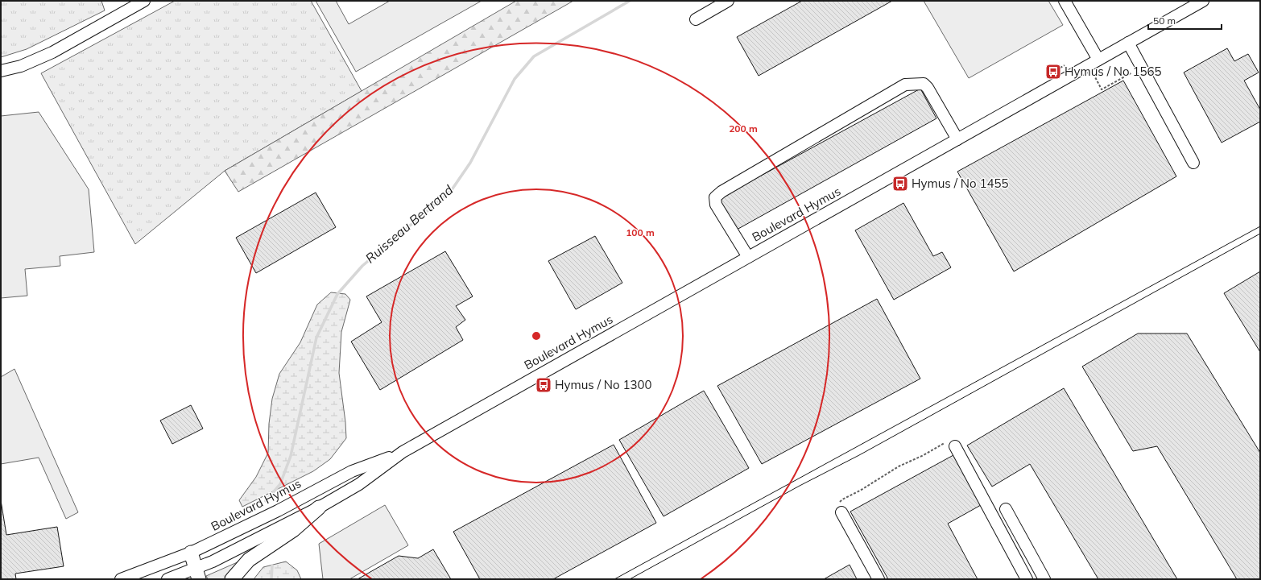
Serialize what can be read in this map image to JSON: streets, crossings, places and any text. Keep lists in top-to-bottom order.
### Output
{
  "streets": {
    "street": ["Boulevard Hymus"]
  },
  "water": ["Ruisseau Bertrand"],
  "places": {
    "bus stop": ["Hymus / No 1565", "Hymus / No 1455", "Hymus / No 1300"]
  },
  "scale_bar": "50 m",
  "rings": ["200 m", "100 m"]
}
